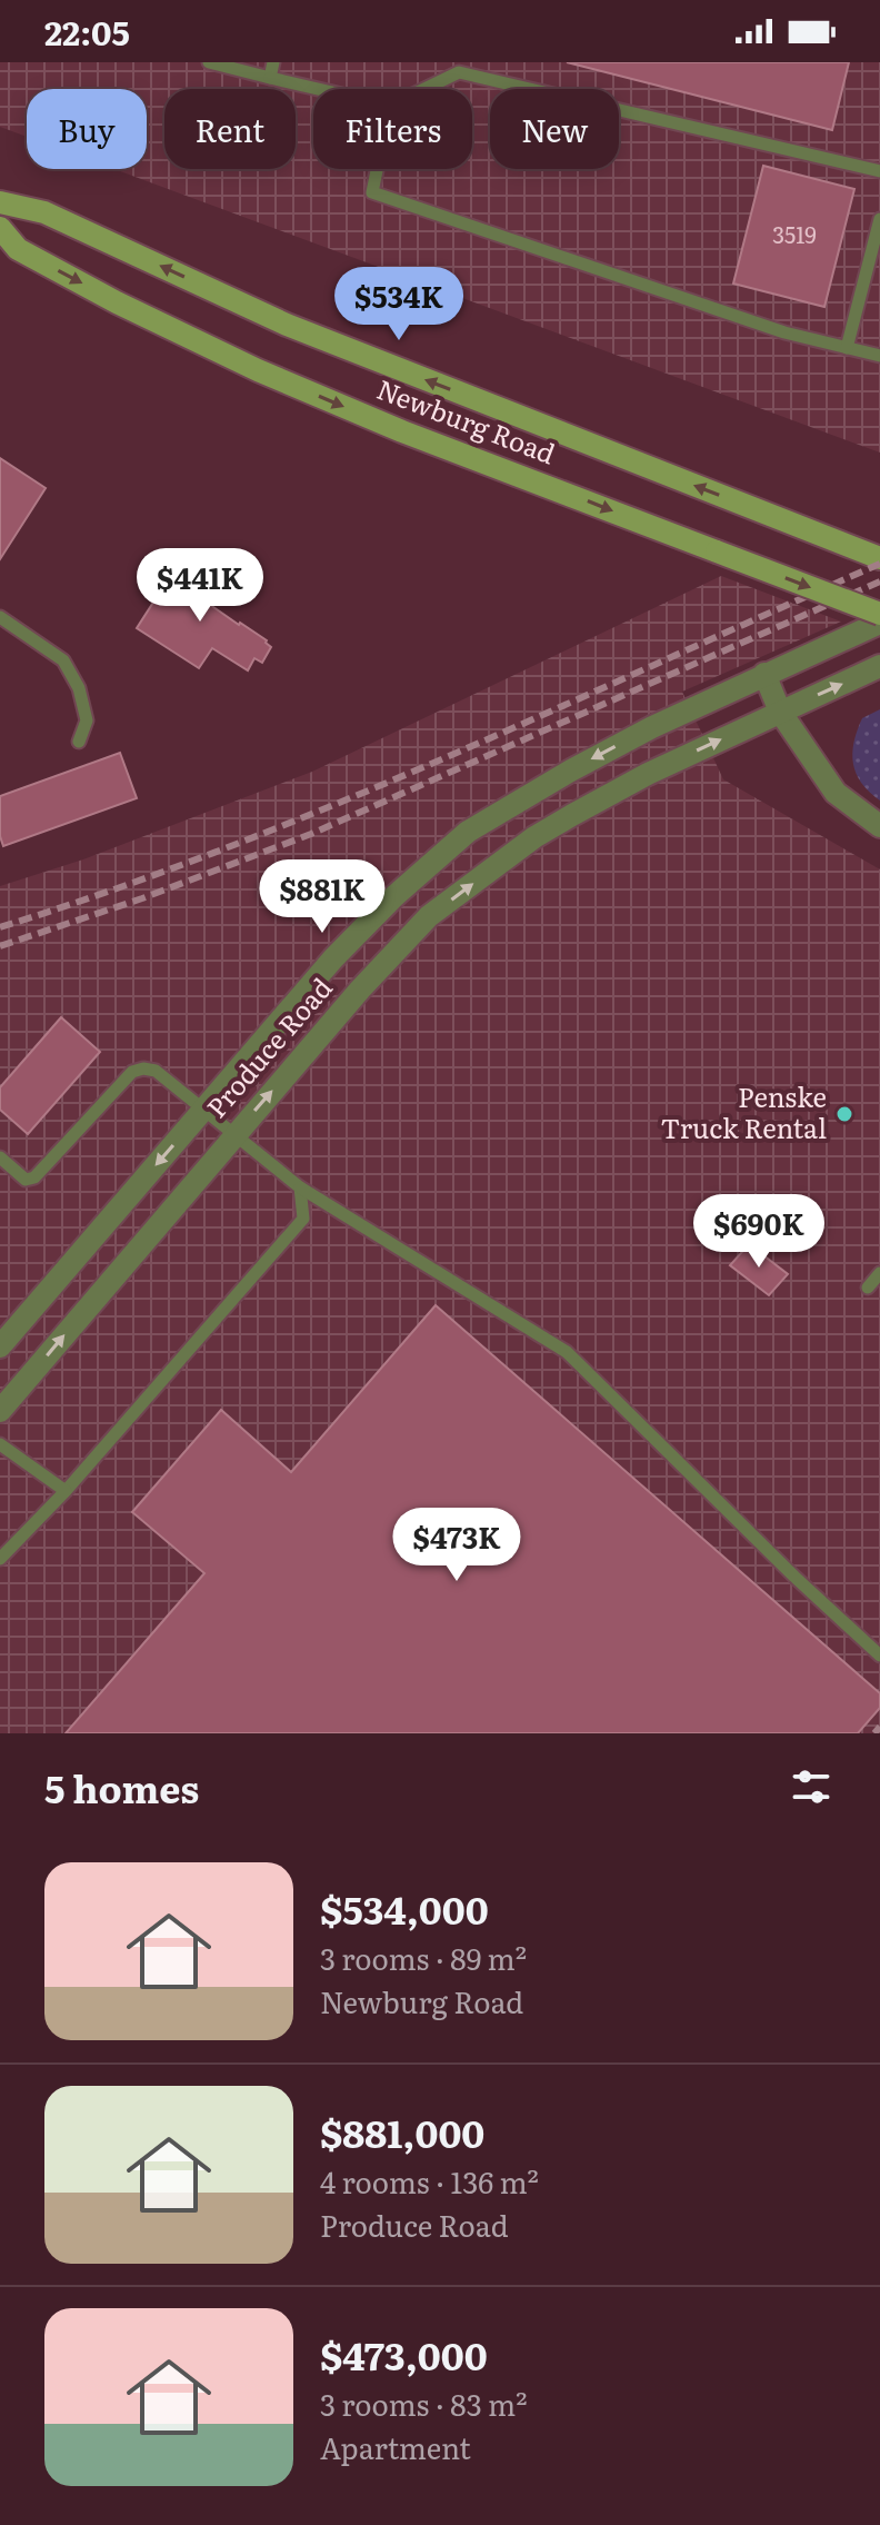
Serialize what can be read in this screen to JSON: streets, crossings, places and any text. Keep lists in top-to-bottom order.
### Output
{
  "streets": {
    "main road": ["Newburg Road"],
    "street": ["Produce Road"]
  },
  "places": ["Penske Truck Rental"],
  "house_numbers": ["3519"],
  "page": {
    "status": "22:05",
    "chip": [
      "Buy",
      "Rent",
      "Filters",
      "New"
    ],
    "price": [
      "$534K",
      "$441K",
      "$881K",
      "$690K",
      "$473K"
    ],
    "heading": "5 homes",
    "list": [
      {
        "name": "$534,000",
        "note": "3 rooms · 89 m² · Newburg Road"
      },
      {
        "name": "$881,000",
        "note": "4 rooms · 136 m² · Produce Road"
      },
      {
        "name": "$473,000",
        "note": "3 rooms · 83 m² · Apartment"
      }
    ]
  }
}
